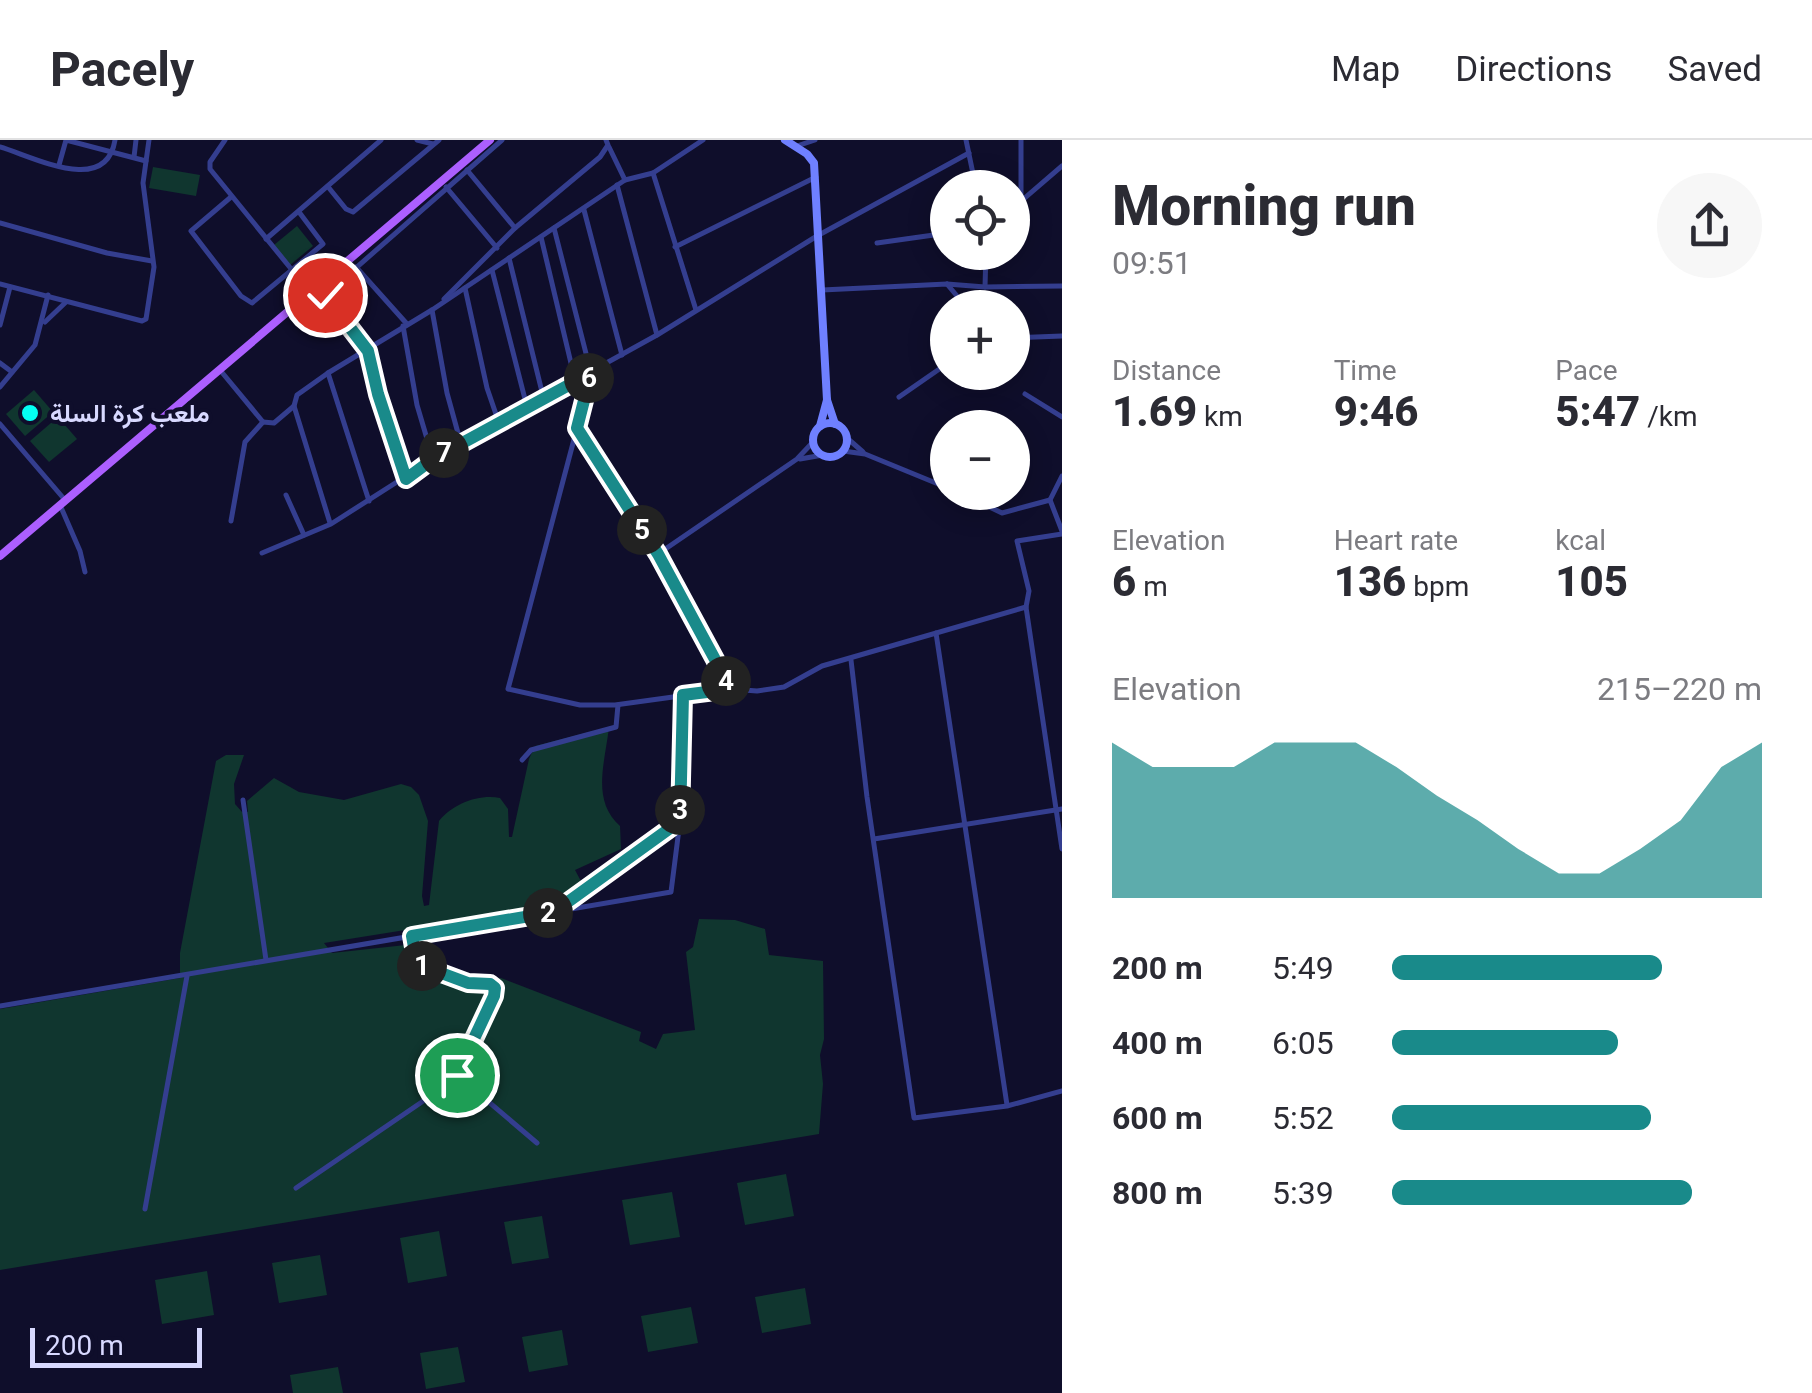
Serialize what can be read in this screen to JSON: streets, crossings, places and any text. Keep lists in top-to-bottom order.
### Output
{
  "places": ["ملعب كرة السلة"],
  "scale_bar": "200 m",
  "page": {
    "header": "Pacely",
    "nav": ["Map", "Directions", "Saved"],
    "heading": ["Morning run", "09:51"],
    "map_buttons": ["+", "−"],
    "stats": [
      ["Distance", "1.69 km"],
      ["Time", "9:46"],
      ["Pace", "5:47 /km"],
      ["Elevation", "6 m"],
      ["Heart rate", "136 bpm"],
      ["kcal", "105"]
    ],
    "pins": [
      "6",
      "7",
      "5",
      "4",
      "3",
      "2",
      "1"
    ],
    "chart": ["Elevation", "215–220 m"],
    "list": [
      {
        "name": "200 m",
        "note": "5:49"
      },
      {
        "name": "400 m",
        "note": "6:05"
      },
      {
        "name": "600 m",
        "note": "5:52"
      },
      {
        "name": "800 m",
        "note": "5:39"
      }
    ],
    "scale": "200 m"
  }
}
